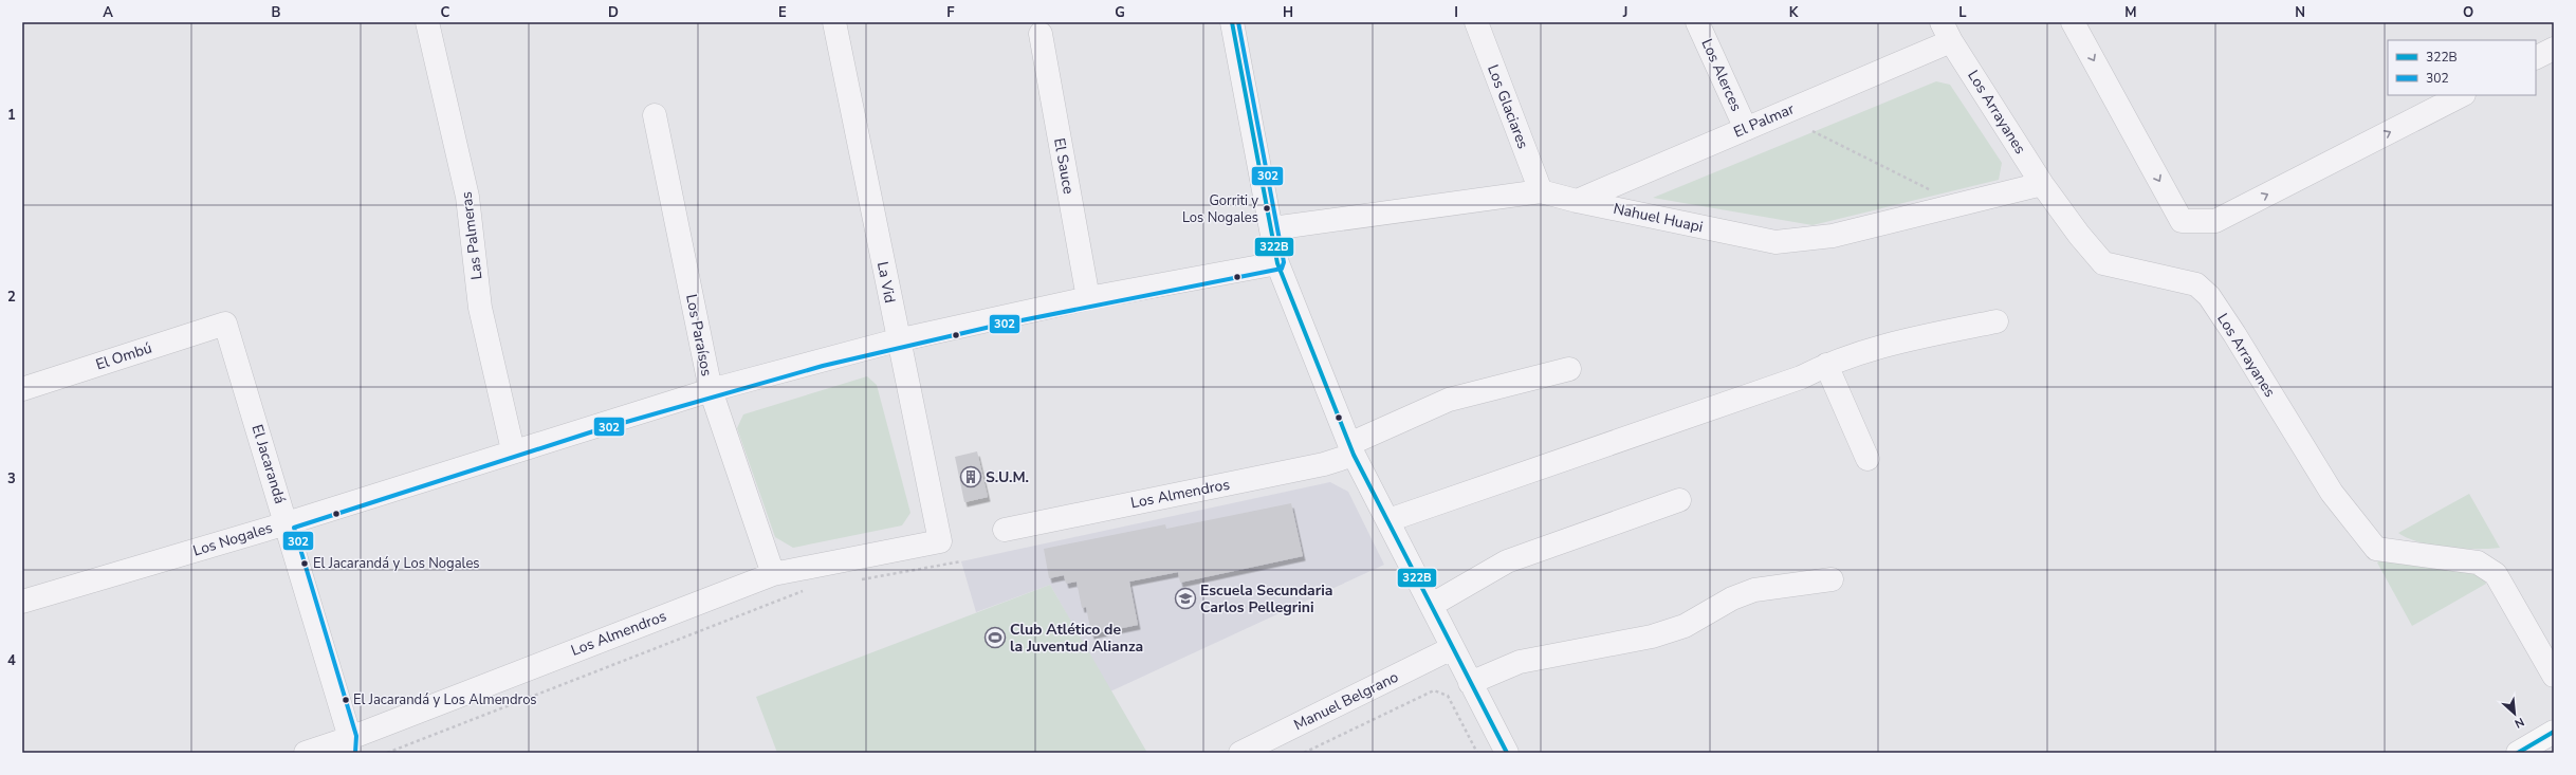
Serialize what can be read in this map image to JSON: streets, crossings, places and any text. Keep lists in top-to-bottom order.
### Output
{
  "streets": {
    "street": [
      "Los Alerces",
      "Los Glaciares",
      "Los Arrayanes",
      "El Palmar",
      "El Sauce",
      "Nahuel Huapi",
      "Las Palmeras",
      "La Vid",
      "Los Paraísos",
      "El Ombú",
      "El Jacarandá",
      "Los Almendros",
      "Los Nogales",
      "Manuel Belgrano"
    ]
  },
  "crossings": [
    ["Los Alerces", "El Palmar"],
    ["Los Glaciares", "Nahuel Huapi"],
    ["Los Arrayanes", "El Palmar"],
    ["Los Arrayanes", "Nahuel Huapi"],
    ["El Palmar", "Nahuel Huapi"],
    ["El Sauce", "Los Nogales"],
    ["Las Palmeras", "Los Nogales"],
    ["La Vid", "Los Almendros"],
    ["La Vid", "Los Nogales"],
    ["Los Paraísos", "Los Almendros"],
    ["Los Paraísos", "Los Nogales"],
    ["El Ombú", "El Jacarandá"],
    ["El Jacarandá", "Los Almendros"],
    ["El Jacarandá", "Los Nogales"]
  ],
  "places": {
    "other": ["Gorriti y Los Nogales", "El Jacarandá y Los Nogales", "El Jacarandá y Los Almendros"],
    "building": ["S.U.M."],
    "school or university": ["Escuela Secundaria Carlos Pellegrini"],
    "sports": ["Club Atlético de la Juventud Alianza"]
  },
  "lines": ["transit line 322B", "transit line 302"],
  "legend": ["322B", "302"],
  "north": "bottom right",
  "grid": {
    "columns": [
      "A",
      "B",
      "C",
      "D",
      "E",
      "F",
      "G",
      "H",
      "I",
      "J",
      "K",
      "L",
      "M",
      "N",
      "O"
    ],
    "rows": [
      "1",
      "2",
      "3",
      "4"
    ]
  }
}
